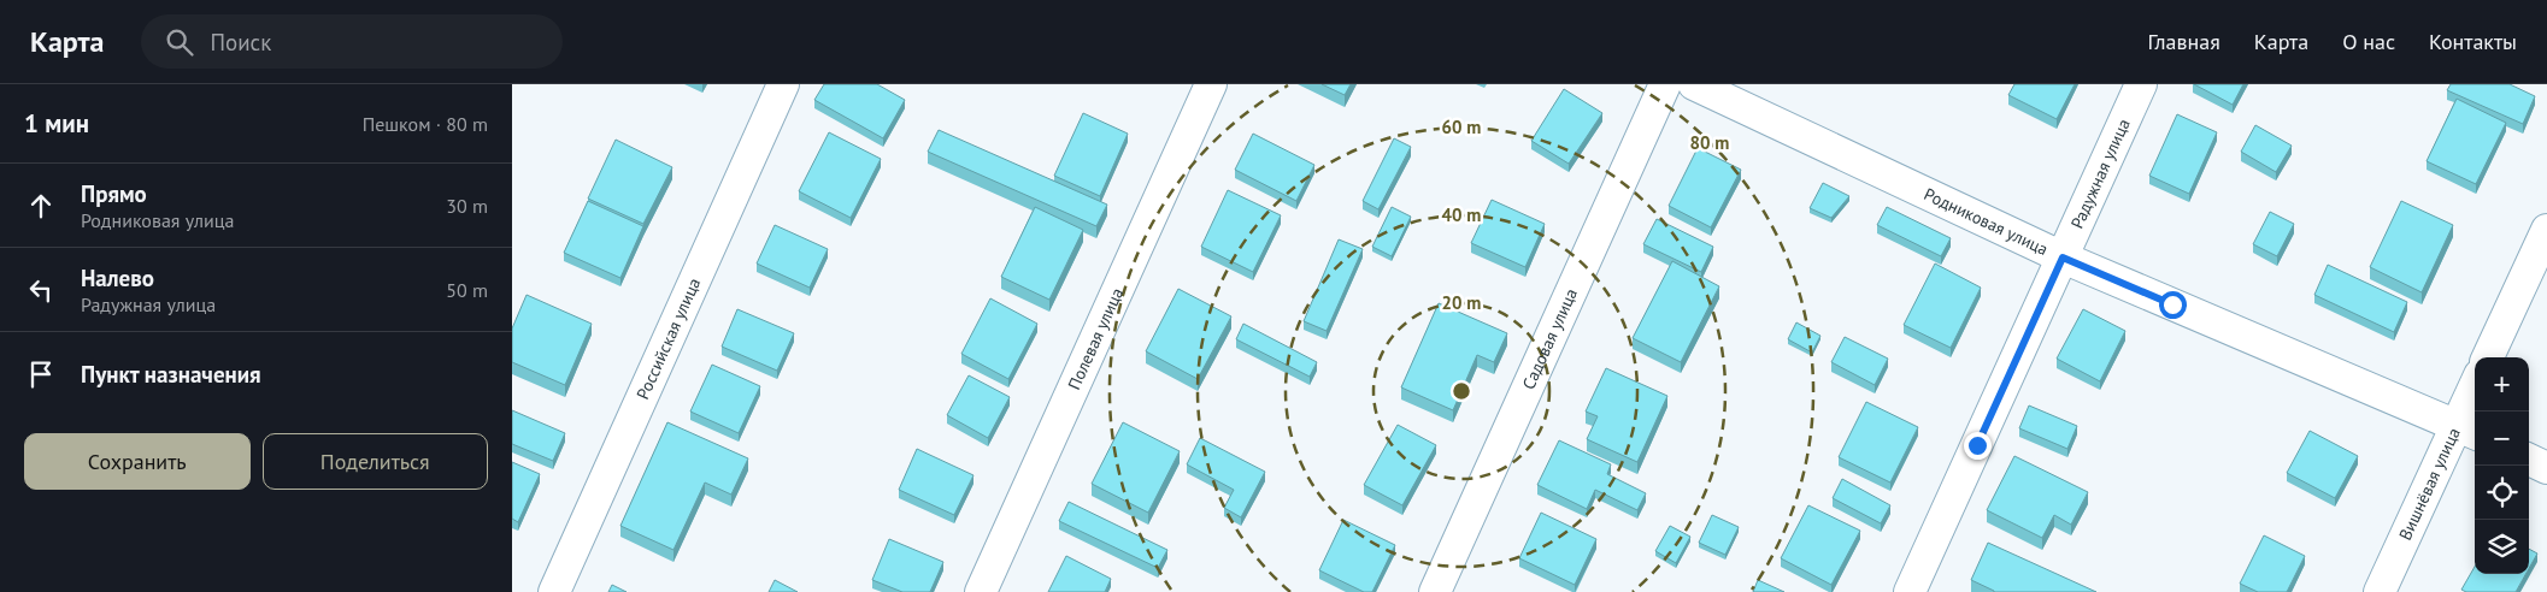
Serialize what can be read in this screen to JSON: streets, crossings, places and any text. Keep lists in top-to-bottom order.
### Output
{
  "streets": {
    "street": [
      "Радужная улица",
      "Родниковая улица",
      "Российская улица",
      "Полевая улица",
      "Садовая улица",
      "Вишнёвая улица"
    ]
  },
  "crossings": [
    ["Радужная улица", "Родниковая улица"],
    ["Родниковая улица", "Вишнёвая улица"]
  ],
  "page": {
    "header": "Карта",
    "search": "Поиск",
    "nav": [
      "Главная",
      "Карта",
      "О нас",
      "Контакты"
    ],
    "heading": ["1 мин", "Пешком · 80 m"],
    "list": [
      ["Прямо", "Родниковая улица", "30 m"],
      ["Налево", "Радужная улица", "50 m"],
      "Пункт назначения"
    ],
    "map_buttons": ["+", "−"],
    "buttons": ["Сохранить", "Поделиться"]
  },
  "rings": [
    "60 m",
    "80 m",
    "40 m",
    "20 m"
  ]
}
